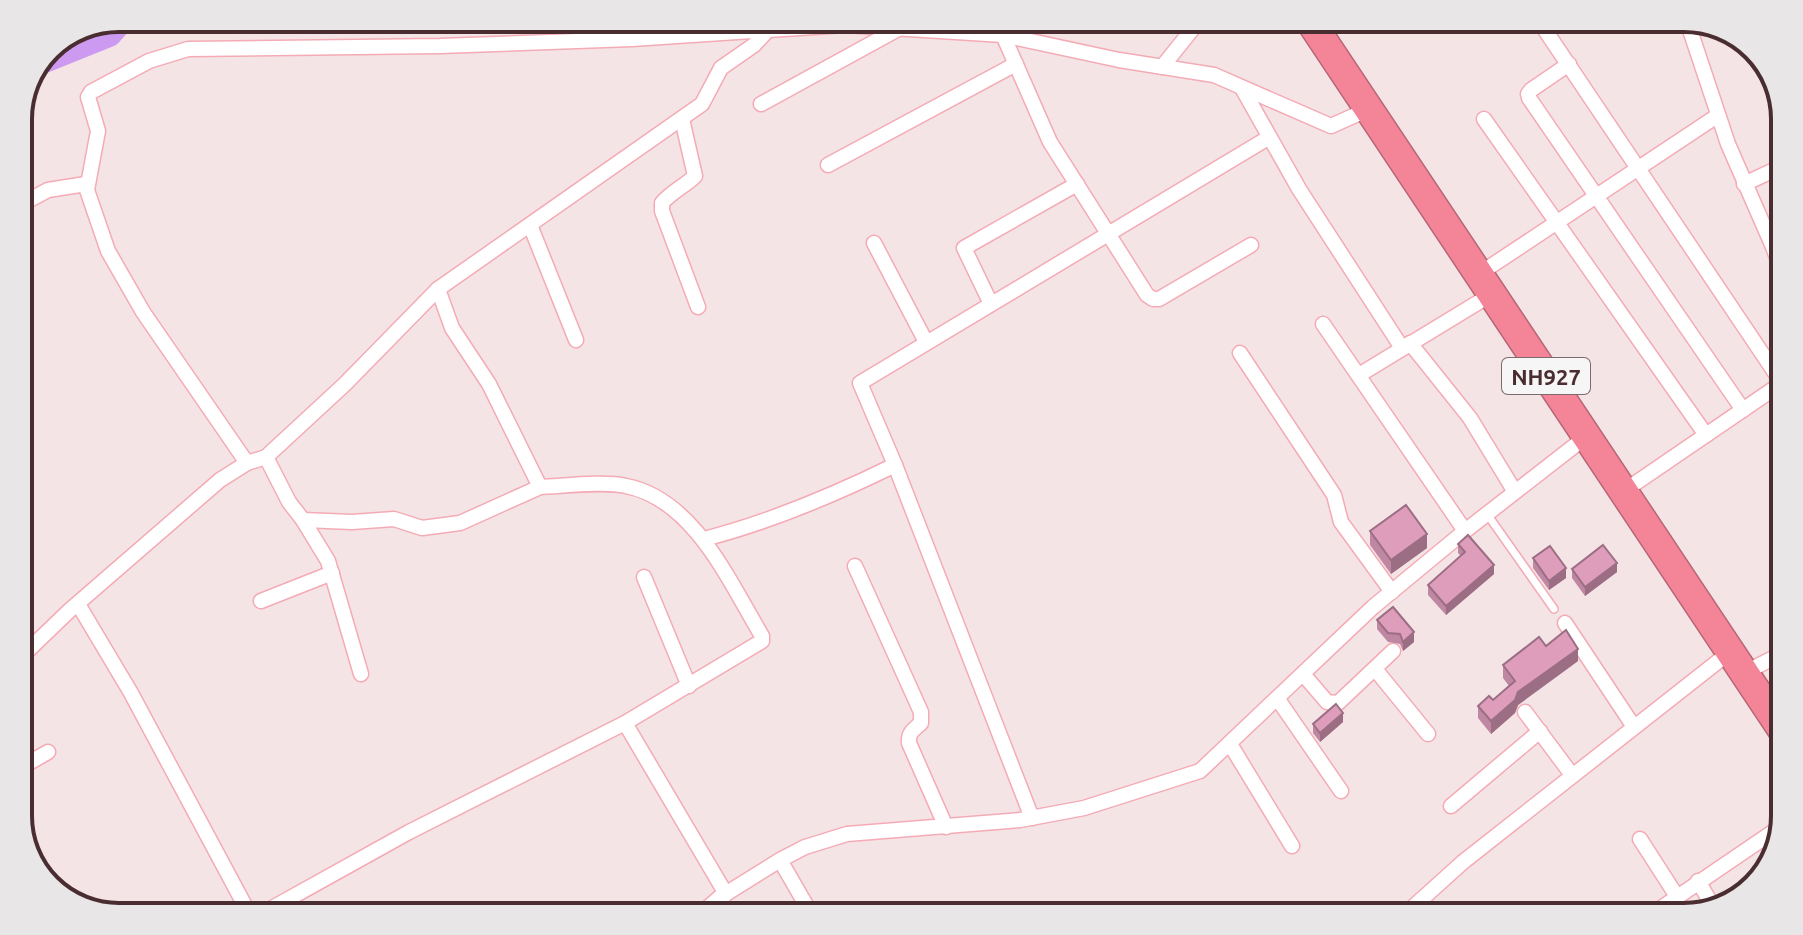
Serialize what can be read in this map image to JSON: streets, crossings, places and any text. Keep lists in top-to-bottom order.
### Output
{
  "streets": {
    "highway": ["NH927"]
  }
}
